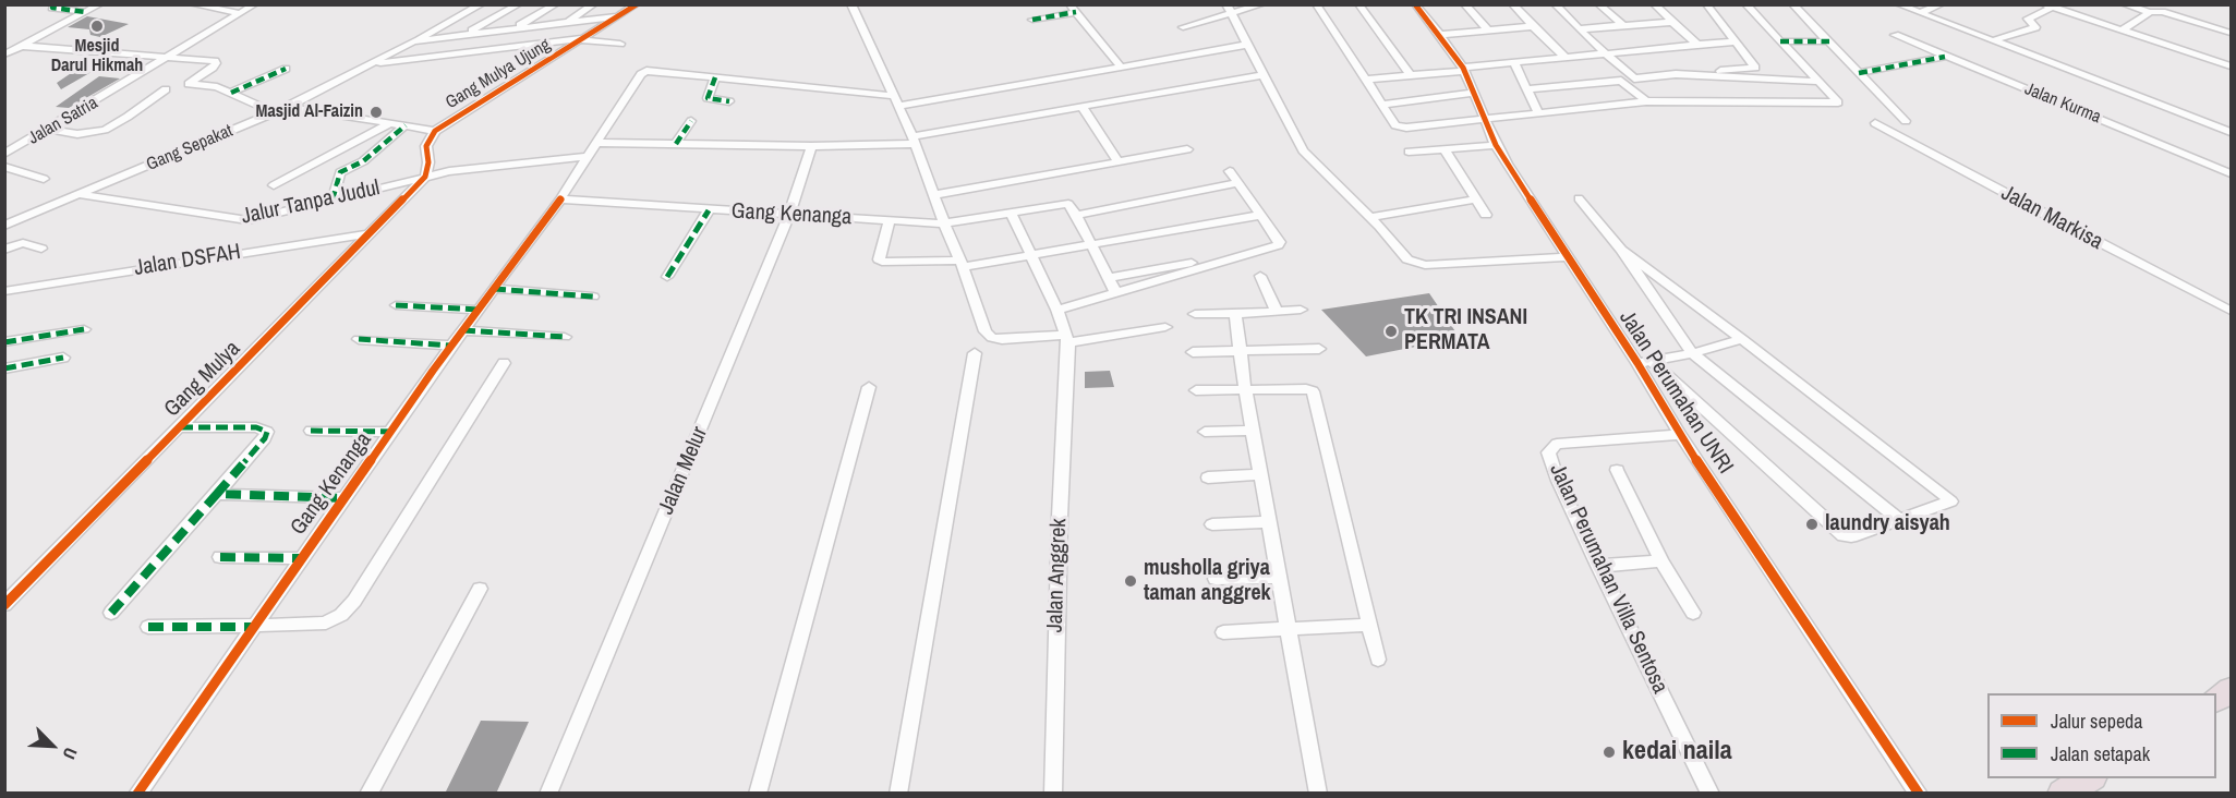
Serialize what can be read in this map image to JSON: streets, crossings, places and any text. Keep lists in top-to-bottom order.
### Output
{
  "streets": {
    "street": [
      "Gang Mulya Ujung",
      "Jalan Kurma",
      "Jalan Satria",
      "Gang Sepakat",
      "Jalur Tanpa Judul",
      "Gang Kenanga",
      "Jalan Markisa",
      "Jalan DSFAH",
      "Gang Mulya",
      "Jalan Perumahan UNRI",
      "Jalan Melur",
      "Jalan Anggrek",
      "Jalan Perumahan Villa Sentosa"
    ]
  },
  "crossings": [
    ["Gang Mulya Ujung", "Gang Sepakat"],
    ["Gang Mulya Ujung", "Jalur Tanpa Judul"],
    ["Gang Mulya Ujung", "Gang Mulya"],
    ["Gang Sepakat", "Jalur Tanpa Judul"],
    ["Jalur Tanpa Judul", "Gang Kenanga"],
    ["Jalur Tanpa Judul", "Gang Mulya"],
    ["Gang Kenanga", "Jalan Melur"],
    ["Gang Kenanga", "Jalan Anggrek"],
    ["Jalan DSFAH", "Gang Mulya"],
    ["Jalan Perumahan UNRI", "Jalan Perumahan Villa Sentosa"]
  ],
  "places": [
    "Mesjid Darul Hikmah",
    "Masjid Al-Faizin",
    "TK TRI INSANI PERMATA",
    "laundry aisyah",
    "musholla griya taman anggrek",
    "kedai naila"
  ],
  "legend": ["Jalur sepeda", "Jalan setapak"],
  "north": "bottom right"
}
